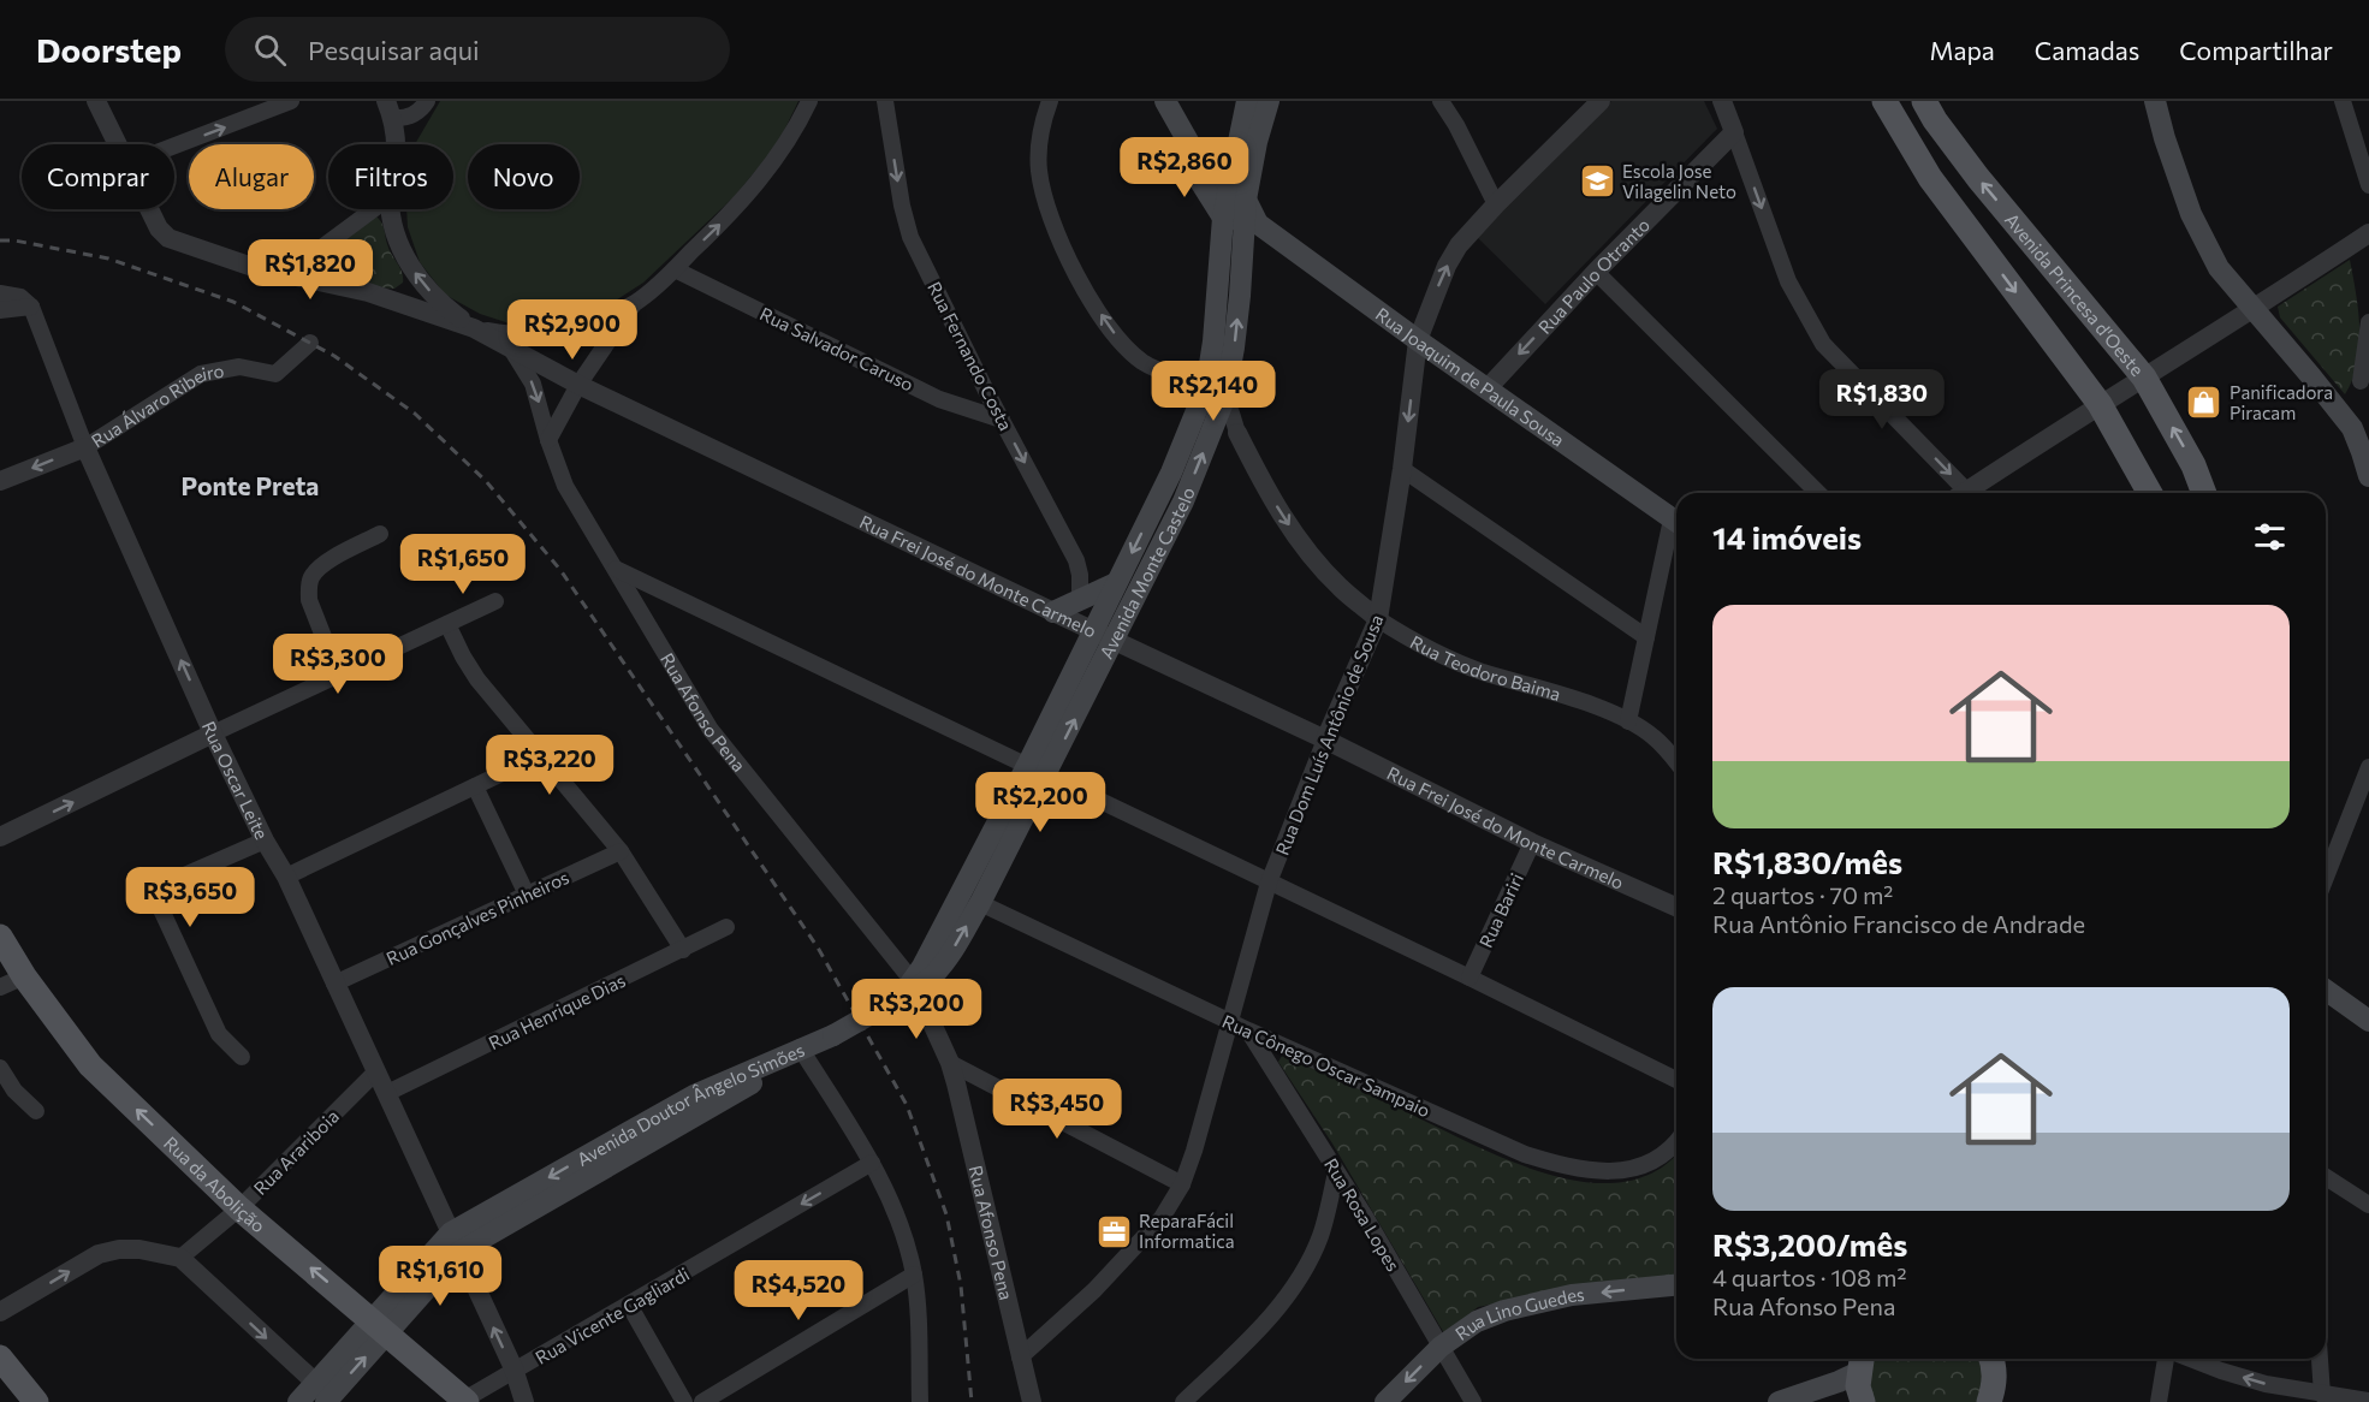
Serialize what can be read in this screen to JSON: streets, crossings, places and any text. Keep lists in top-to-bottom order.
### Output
{
  "streets": {
    "main road": [
      "Avenida Princesa d'Oeste",
      "Rua Joaquim de Paula Sousa",
      "Avenida Monte Castelo",
      "Avenida Doutor Ângelo Simões",
      "Rua da Abolição",
      "Rua Lino Guedes"
    ],
    "street": [
      "Rua Paulo Otranto",
      "Rua Salvador Caruso",
      "Rua Fernando Costa",
      "Rua Álvaro Ribeiro",
      "Rua Frei José do Monte Carmelo",
      "Rua Teodoro Baima",
      "Rua Afonso Pena",
      "Rua Dom Luís Antônio de Sousa",
      "Rua Oscar Leite",
      "Rua Bariri",
      "Rua Gonçalves Pinheiros",
      "Rua Henrique Dias",
      "Rua Cônego Oscar Sampaio",
      "Rua Arariboia",
      "Rua Rosa Lopes",
      "Rua Vicente Gagliardi"
    ]
  },
  "crossings": [
    ["Rua Paulo Otranto", "Rua Joaquim de Paula Sousa"],
    ["Rua Salvador Caruso", "Rua Fernando Costa"],
    ["Rua Joaquim de Paula Sousa", "Avenida Monte Castelo"],
    ["Rua Joaquim de Paula Sousa", "Rua Dom Luís Antônio de Sousa"],
    ["Rua Álvaro Ribeiro", "Rua Oscar Leite"],
    ["Avenida Monte Castelo", "Rua Frei José do Monte Carmelo"],
    ["Avenida Monte Castelo", "Rua Afonso Pena"],
    ["Avenida Monte Castelo", "Rua Cônego Oscar Sampaio"],
    ["Avenida Monte Castelo", "Avenida Doutor Ângelo Simões"],
    ["Rua Frei José do Monte Carmelo", "Rua Afonso Pena"],
    ["Rua Frei José do Monte Carmelo", "Rua Dom Luís Antônio de Sousa"],
    ["Rua Frei José do Monte Carmelo", "Rua Bariri"],
    ["Rua Teodoro Baima", "Rua Dom Luís Antônio de Sousa"],
    ["Rua Afonso Pena", "Rua Dom Luís Antônio de Sousa"],
    ["Rua Dom Luís Antônio de Sousa", "Rua Cônego Oscar Sampaio"],
    ["Rua Oscar Leite", "Rua Gonçalves Pinheiros"],
    ["Rua Oscar Leite", "Rua Henrique Dias"],
    ["Rua Oscar Leite", "Avenida Doutor Ângelo Simões"],
    ["Rua Oscar Leite", "Rua Arariboia"],
    ["Rua Oscar Leite", "Rua Vicente Gagliardi"],
    ["Rua Cônego Oscar Sampaio", "Rua Rosa Lopes"],
    ["Avenida Doutor Ângelo Simões", "Rua da Abolição"],
    ["Rua Arariboia", "Rua da Abolição"],
    ["Rua da Abolição", "Rua Vicente Gagliardi"],
    ["Rua Rosa Lopes", "Rua Lino Guedes"]
  ],
  "one_way": [
    "Rua Paulo Otranto",
    "Rua Fernando Costa",
    "Rua Oscar Leite",
    "Rua da Abolição",
    "Rua Lino Guedes"
  ],
  "districts": ["Ponte Preta"],
  "places": {
    "school or university": ["Escola Jose Vilagelin Neto"],
    "shop": ["Panificadora Piracam"],
    "office": ["ReparaFácil Informatica"]
  },
  "page": {
    "header": "Doorstep",
    "search": "Pesquisar aqui",
    "nav": ["Mapa", "Camadas", "Compartilhar"],
    "price": [
      "R$2,860",
      "R$1,820",
      "R$2,900",
      "R$2,140",
      "R$1,830",
      "R$1,650",
      "R$3,300",
      "R$3,220",
      "R$2,200",
      "R$3,650",
      "R$3,200",
      "R$3,450",
      "R$1,610",
      "R$4,520"
    ],
    "chip": [
      "Comprar",
      "Alugar",
      "Filtros",
      "Novo"
    ],
    "heading": "14 imóveis",
    "list": [
      {
        "name": "R$1,830/mês",
        "note": "2 quartos · 70 m² · Rua Antônio Francisco de Andrade"
      },
      {
        "name": "R$3,200/mês",
        "note": "4 quartos · 108 m² · Rua Afonso Pena"
      }
    ]
  }
}
